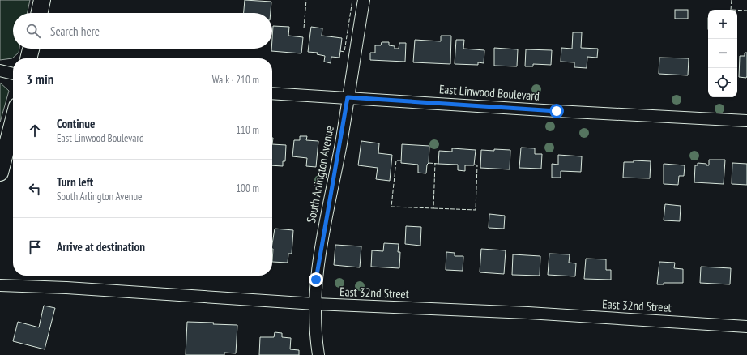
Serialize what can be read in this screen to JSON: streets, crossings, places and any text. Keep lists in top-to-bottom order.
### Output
{
  "streets": {
    "street": ["East Linwood Boulevard", "South Arlington Avenue", "East 32nd Street"]
  },
  "crossings": [
    ["East Linwood Boulevard", "South Arlington Avenue"],
    ["South Arlington Avenue", "East 32nd Street"]
  ],
  "page": {
    "map_buttons": ["+", "−"],
    "search": "Search here",
    "heading": ["3 min", "Walk · 210 m"],
    "list": [
      ["Continue", "East Linwood Boulevard", "110 m"],
      ["Turn left", "South Arlington Avenue", "100 m"],
      "Arrive at destination"
    ]
  }
}
